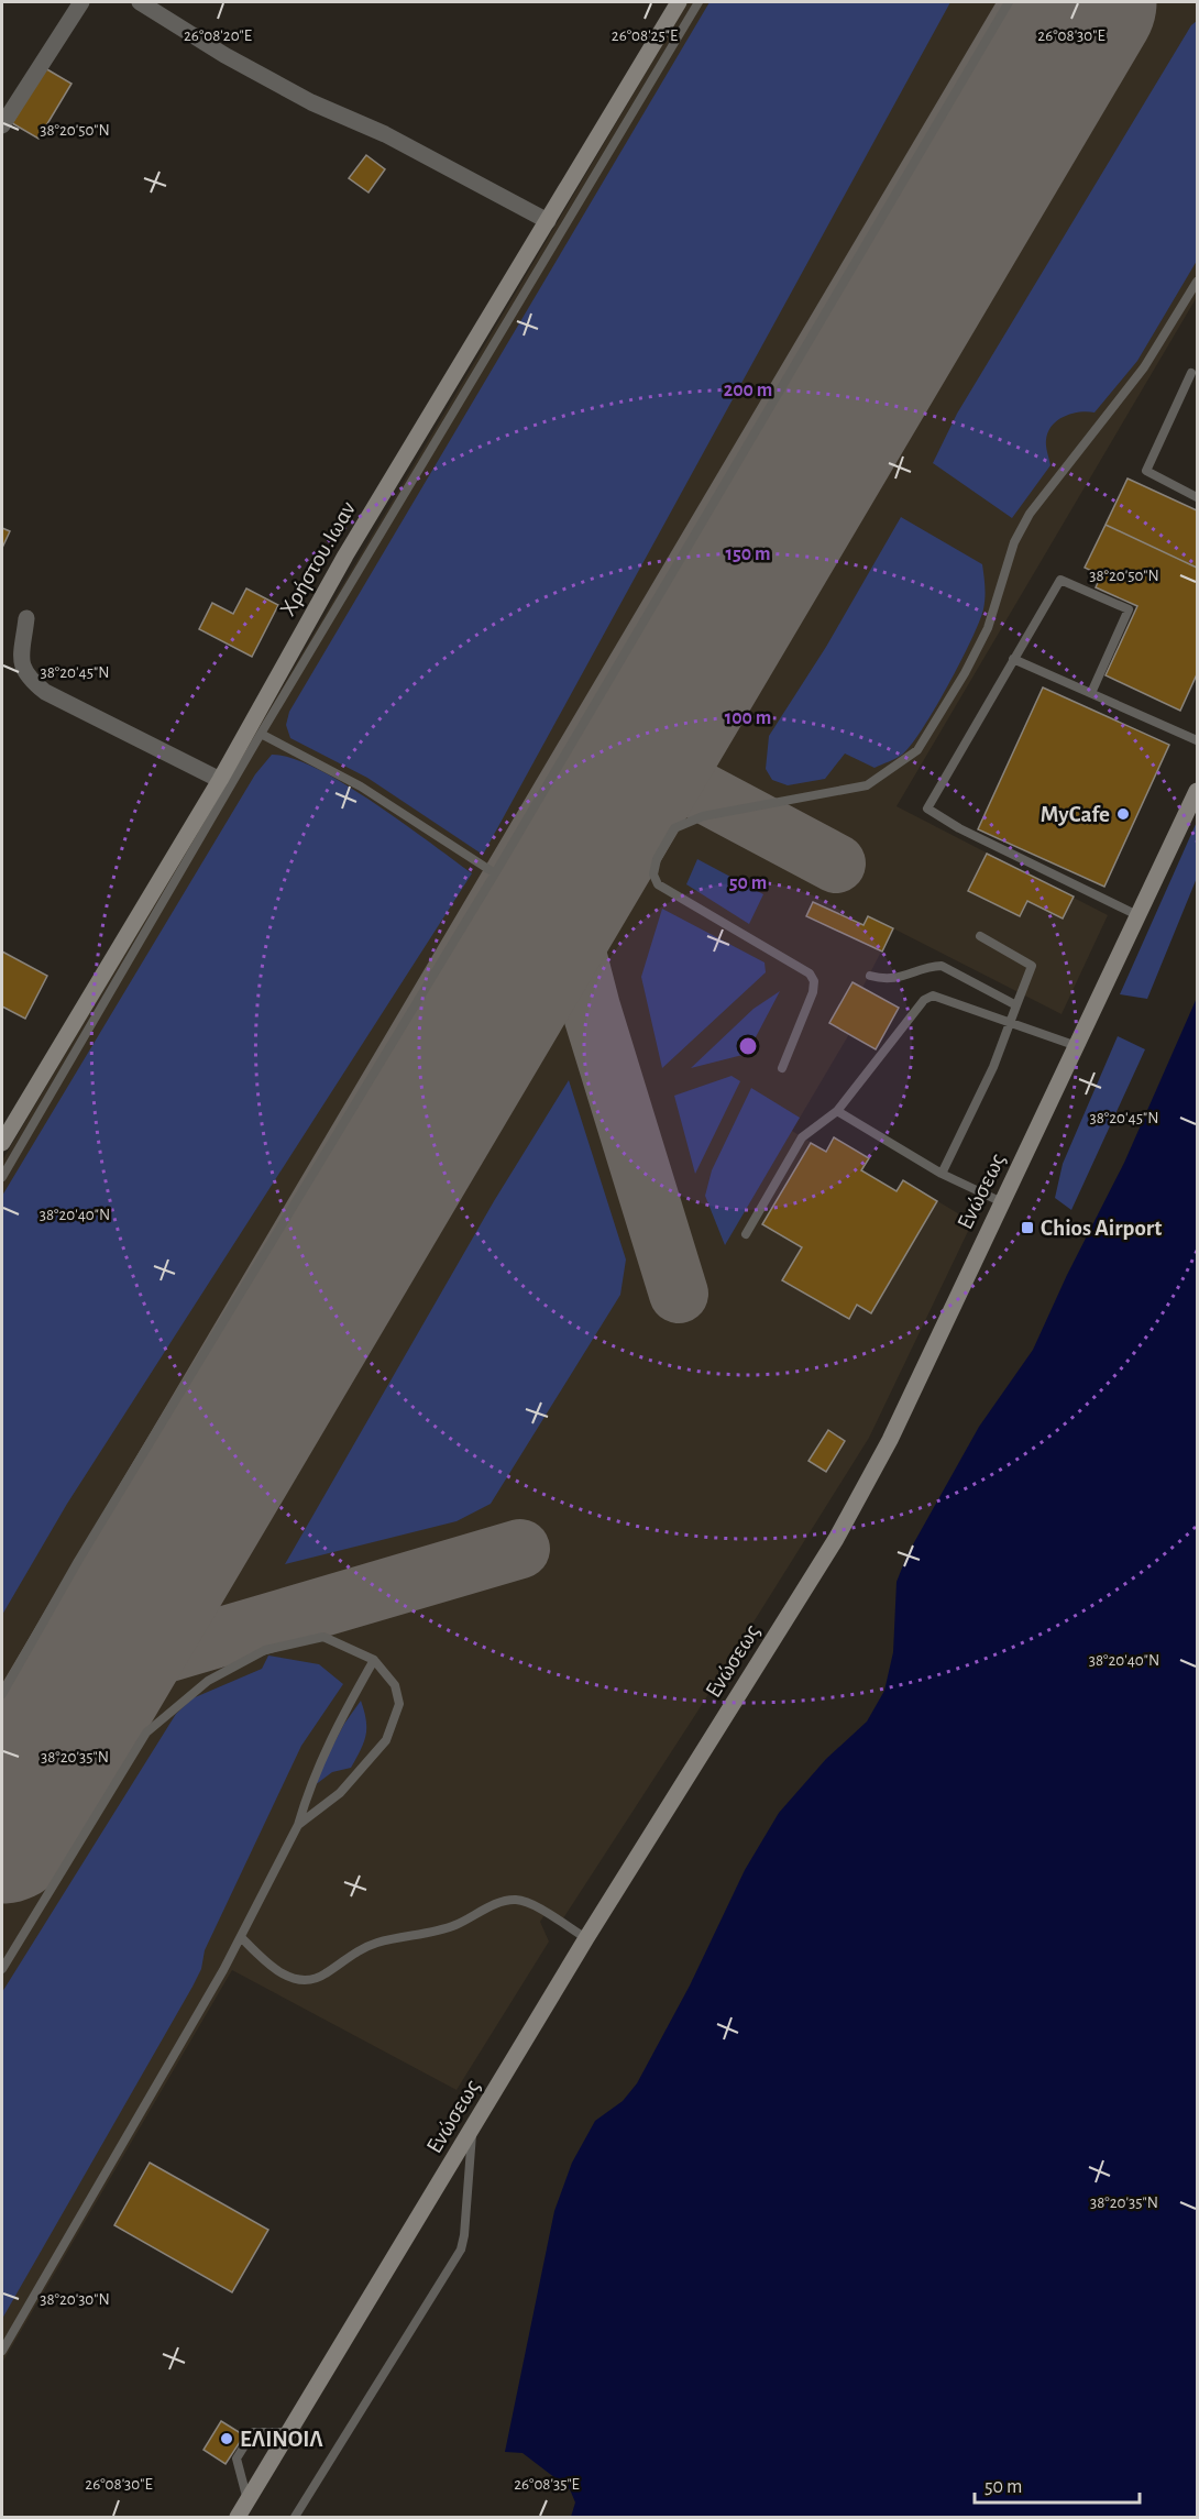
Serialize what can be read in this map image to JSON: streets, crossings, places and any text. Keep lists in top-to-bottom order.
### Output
{
  "streets": {
    "main road": ["Χρήστου.Ιωαν", "Ενώσεως"]
  },
  "places": {
    "other": ["MyCafe", "ΕΛΙΝΟΙΛ"],
    "transit": ["Chios Airport"]
  },
  "scale_bar": "50 m",
  "coordinates": [
    "26°08'20\"E",
    "26°08'25\"E",
    "26°08'30\"E",
    "38°20'50\"N",
    "38°20'45\"N",
    "38°20'40\"N",
    "38°20'35\"N",
    "38°20'30\"N",
    "26°08'35\"E"
  ],
  "rings": [
    "200 m",
    "150 m",
    "100 m",
    "50 m"
  ]
}
